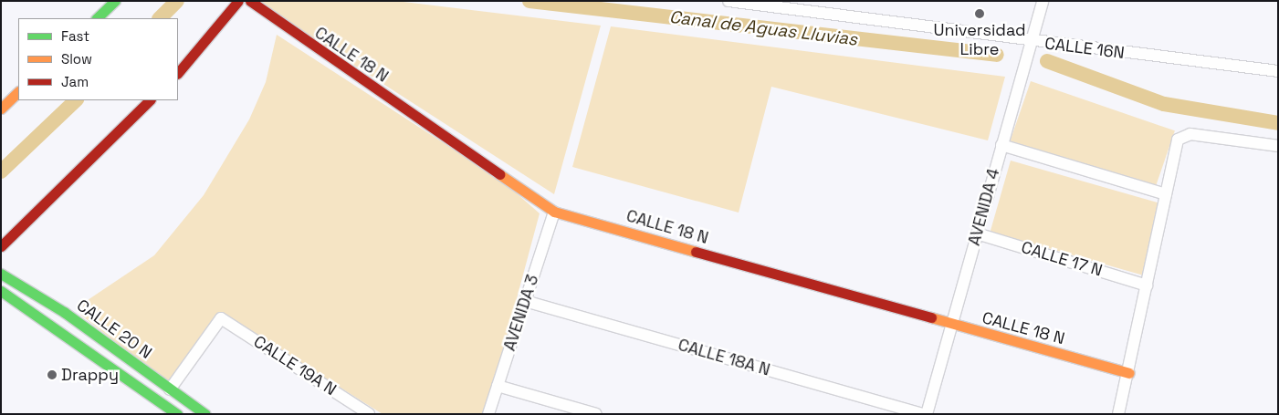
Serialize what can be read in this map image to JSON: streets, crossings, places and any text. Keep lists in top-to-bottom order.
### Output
{
  "streets": {
    "street": [
      "CALLE 16N",
      "CALLE 18 N",
      "AVENIDA 4",
      "CALLE 17 N",
      "AVENIDA 3",
      "CALLE 20 N",
      "CALLE 18A N",
      "CALLE 19A N"
    ]
  },
  "crossings": [
    ["CALLE 16N", "AVENIDA 4"],
    ["CALLE 18 N", "AVENIDA 4"],
    ["CALLE 18 N", "AVENIDA 3"],
    ["AVENIDA 4", "CALLE 17 N"],
    ["AVENIDA 3", "CALLE 18A N"],
    ["CALLE 20 N", "CALLE 19A N"]
  ],
  "water": ["Canal de Aguas Lluvias"],
  "places": ["Universidad Libre", "Drappy"],
  "legend": ["Fast", "Slow", "Jam"]
}
